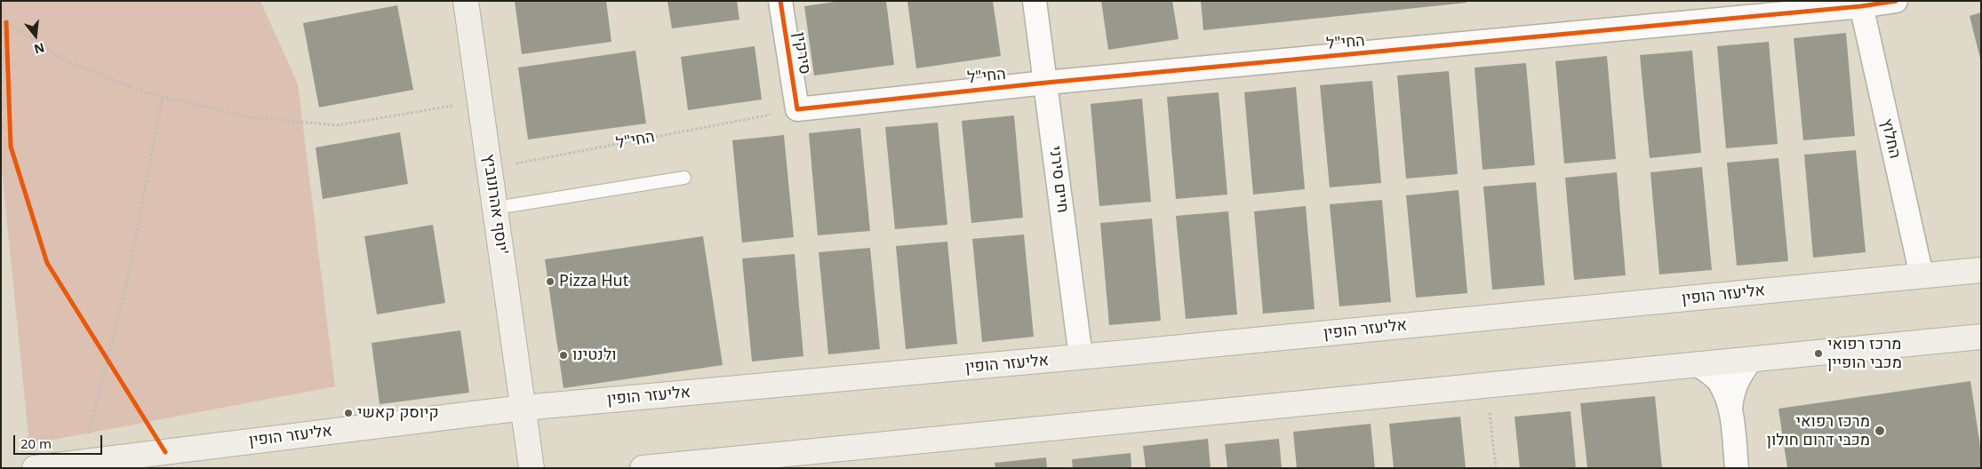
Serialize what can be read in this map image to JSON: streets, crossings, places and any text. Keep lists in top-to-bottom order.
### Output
{
  "streets": {
    "main road": ["יוסף אהרונוביץ'", "אליעזר הופין"],
    "street": [
      "החי\"ל",
      "סירקין",
      "החלוץ",
      "חיים סירני"
    ]
  },
  "crossings": [
    ["החי\"ל", "סירקין"],
    ["החי\"ל", "החלוץ"],
    ["החי\"ל", "חיים סירני"],
    ["החי\"ל", "יוסף אהרונוביץ'"],
    ["החלוץ", "אליעזר הופין"],
    ["חיים סירני", "אליעזר הופין"],
    ["יוסף אהרונוביץ'", "אליעזר הופין"]
  ],
  "places": [
    "Pizza Hut",
    "מרכז רפואי מכבי הופיין",
    "ולנטינו",
    "קיוסק קאשי",
    "מרכז רפואי מכבי דרום חולון"
  ],
  "scale_bar": "20 m",
  "north": "bottom"
}
